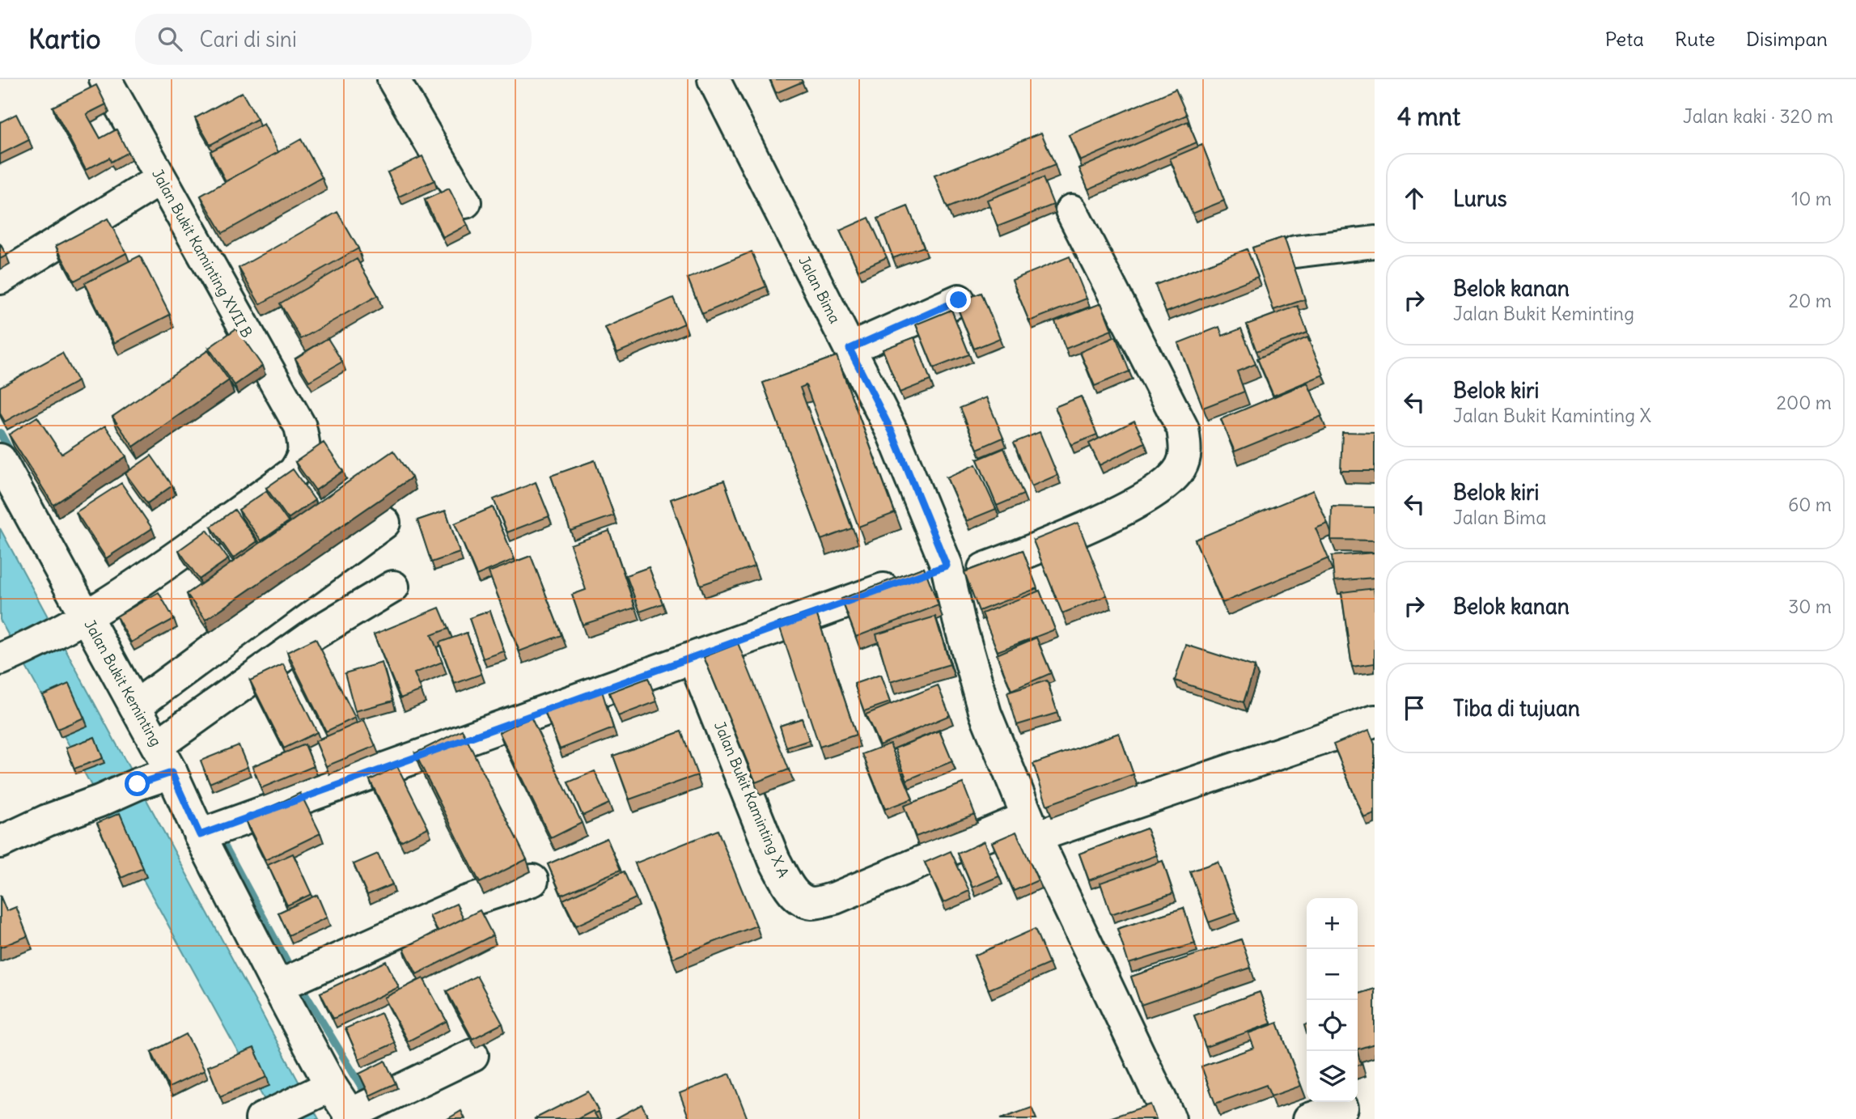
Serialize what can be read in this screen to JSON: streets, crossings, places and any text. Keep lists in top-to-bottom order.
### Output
{
  "streets": {
    "street": [
      "Jalan Bukit Kaminting XVII B",
      "Jalan Bima",
      "Jalan Bukit Keminting",
      "Jalan Bukit Kaminting X A"
    ]
  },
  "crossings": [
    ["Jalan Bukit Kaminting XVII B", "Jalan Bukit Keminting"],
    ["Jalan Bima", "Jalan Bukit Kaminting X A"]
  ],
  "page": {
    "header": "Kartio",
    "search": "Cari di sini",
    "nav": ["Peta", "Rute", "Disimpan"],
    "heading": ["4 mnt", "Jalan kaki · 320 m"],
    "list": [
      ["Lurus", "10 m"],
      ["Belok kanan", "Jalan Bukit Keminting", "20 m"],
      ["Belok kiri", "Jalan Bukit Kaminting X", "200 m"],
      ["Belok kiri", "Jalan Bima", "60 m"],
      ["Belok kanan", "30 m"],
      "Tiba di tujuan"
    ],
    "map_buttons": ["+", "−"]
  }
}
